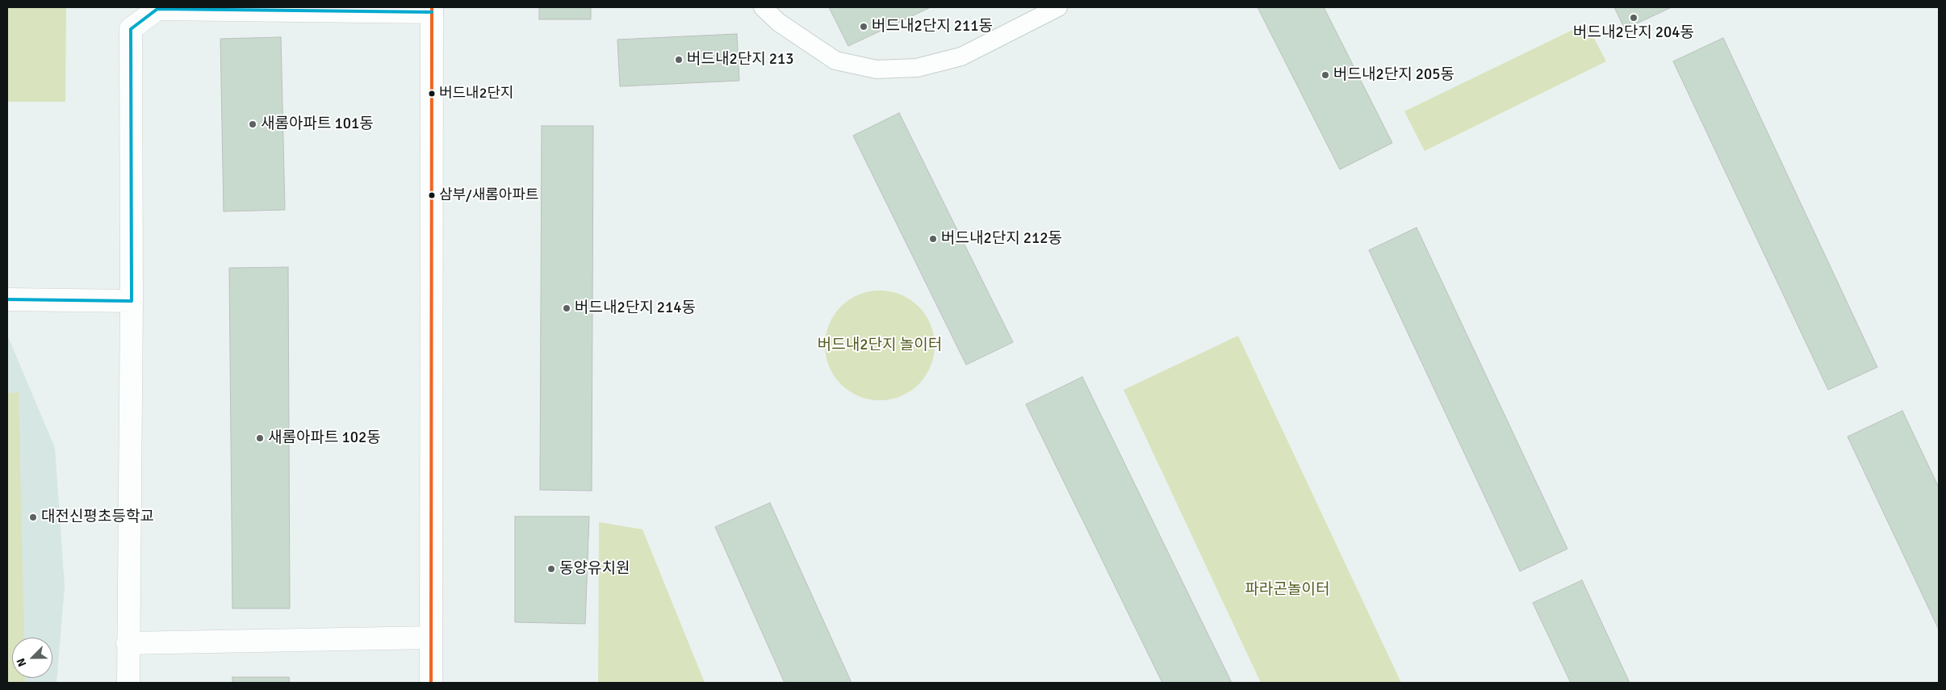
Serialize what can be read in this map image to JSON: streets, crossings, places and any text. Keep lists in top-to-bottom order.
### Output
{
  "parks": ["버드내2단지 놀이터", "파라곤놀이터"],
  "places": [
    "버드내2단지 204동",
    "버드내2단지 211동",
    "버드내2단지 213",
    "버드내2단지 205동",
    "버드내2단지",
    "새롬아파트 101동",
    "삼부/새롬아파트",
    "버드내2단지 212동",
    "버드내2단지 214동",
    "새롬아파트 102동",
    "대전신평초등학교",
    "동양유치원"
  ],
  "north": "bottom left"
}
